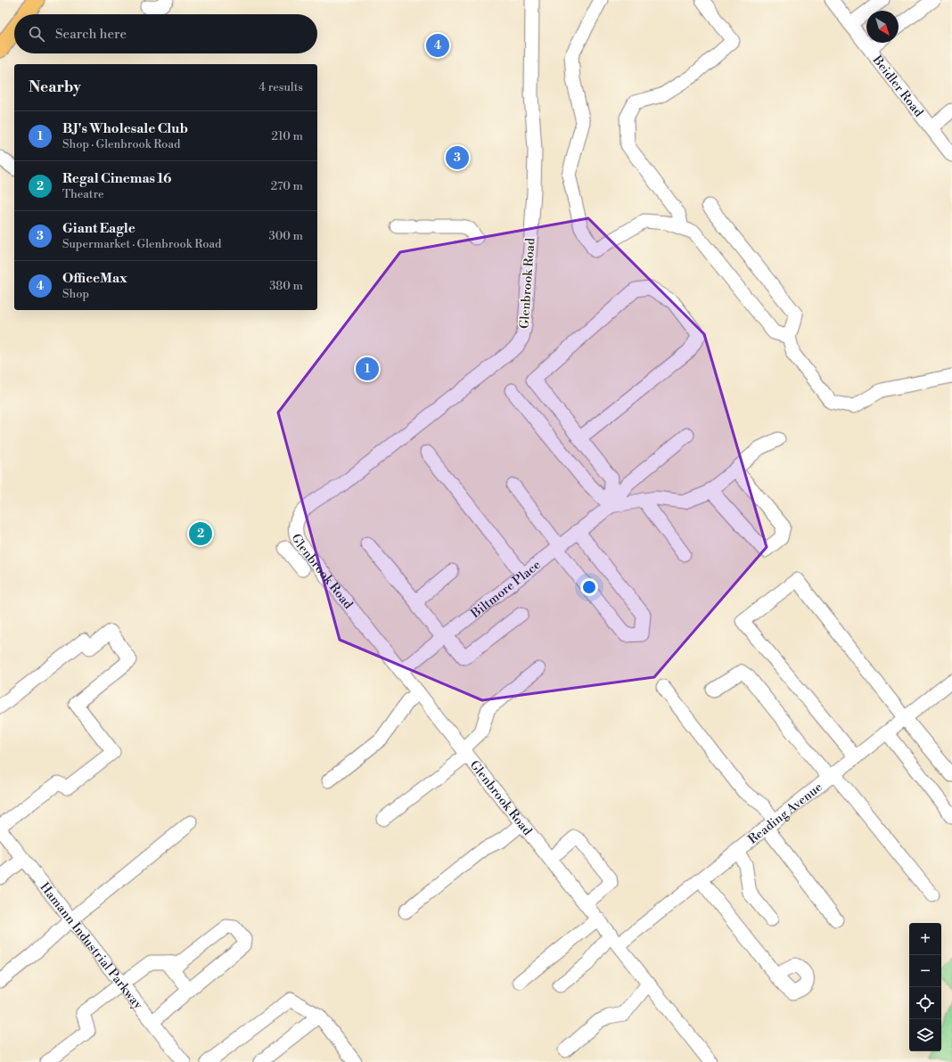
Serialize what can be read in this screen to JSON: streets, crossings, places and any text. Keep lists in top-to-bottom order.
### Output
{
  "streets": {
    "street": [
      "Beidler Road",
      "Glenbrook Road",
      "Biltmore Place",
      "Reading Avenue",
      "Hamann Industrial Parkway"
    ]
  },
  "crossings": [
    ["Glenbrook Road", "Biltmore Place"],
    ["Glenbrook Road", "Reading Avenue"]
  ],
  "north": "bottom right",
  "page": {
    "search": "Search here",
    "pins": [
      "4",
      "3",
      "1",
      "2"
    ],
    "heading": ["Nearby", "4 results"],
    "list": [
      {
        "mark": "1",
        "name": "BJ's Wholesale Club",
        "note": "Shop · Glenbrook Road",
        "value": "210 m"
      },
      {
        "mark": "2",
        "name": "Regal Cinemas 16",
        "note": "Theatre",
        "value": "270 m"
      },
      {
        "mark": "3",
        "name": "Giant Eagle",
        "note": "Supermarket · Glenbrook Road",
        "value": "300 m"
      },
      {
        "mark": "4",
        "name": "OfficeMax",
        "note": "Shop",
        "value": "380 m"
      }
    ],
    "map_buttons": ["+", "−"]
  }
}
